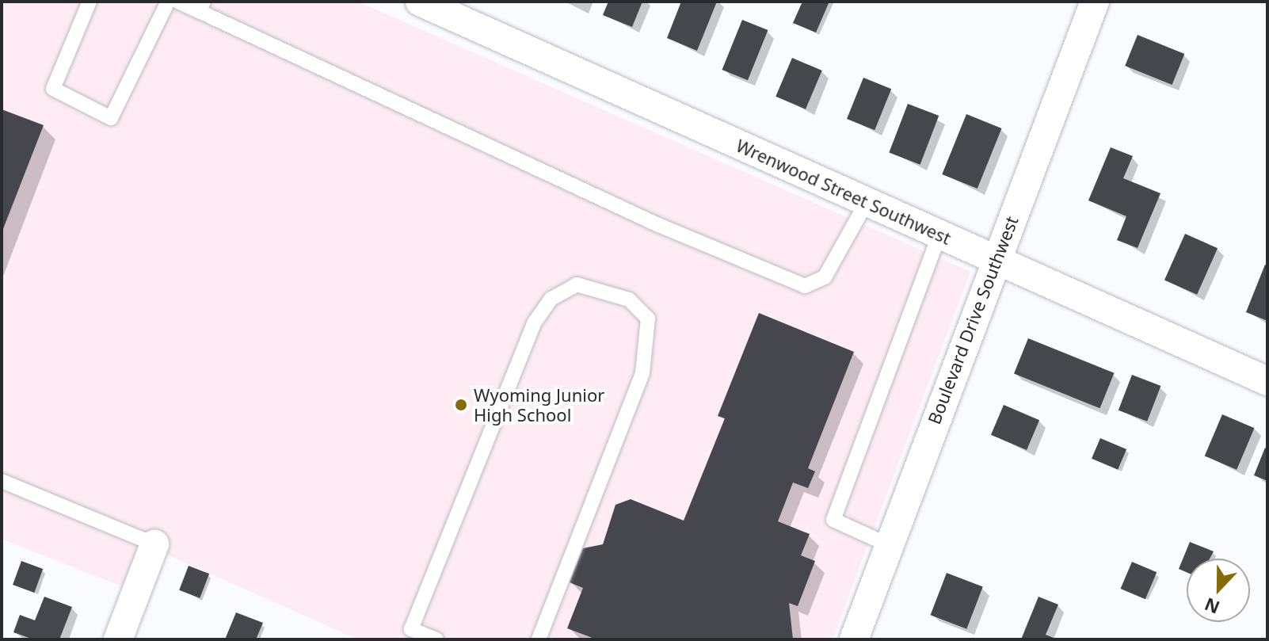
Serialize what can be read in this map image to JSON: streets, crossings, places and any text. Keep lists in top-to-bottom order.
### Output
{
  "streets": {
    "street": ["Wrenwood Street Southwest", "Boulevard Drive Southwest"]
  },
  "crossings": [
    ["Wrenwood Street Southwest", "Boulevard Drive Southwest"]
  ],
  "places": ["Wyoming Junior High School"],
  "north": "bottom"
}
